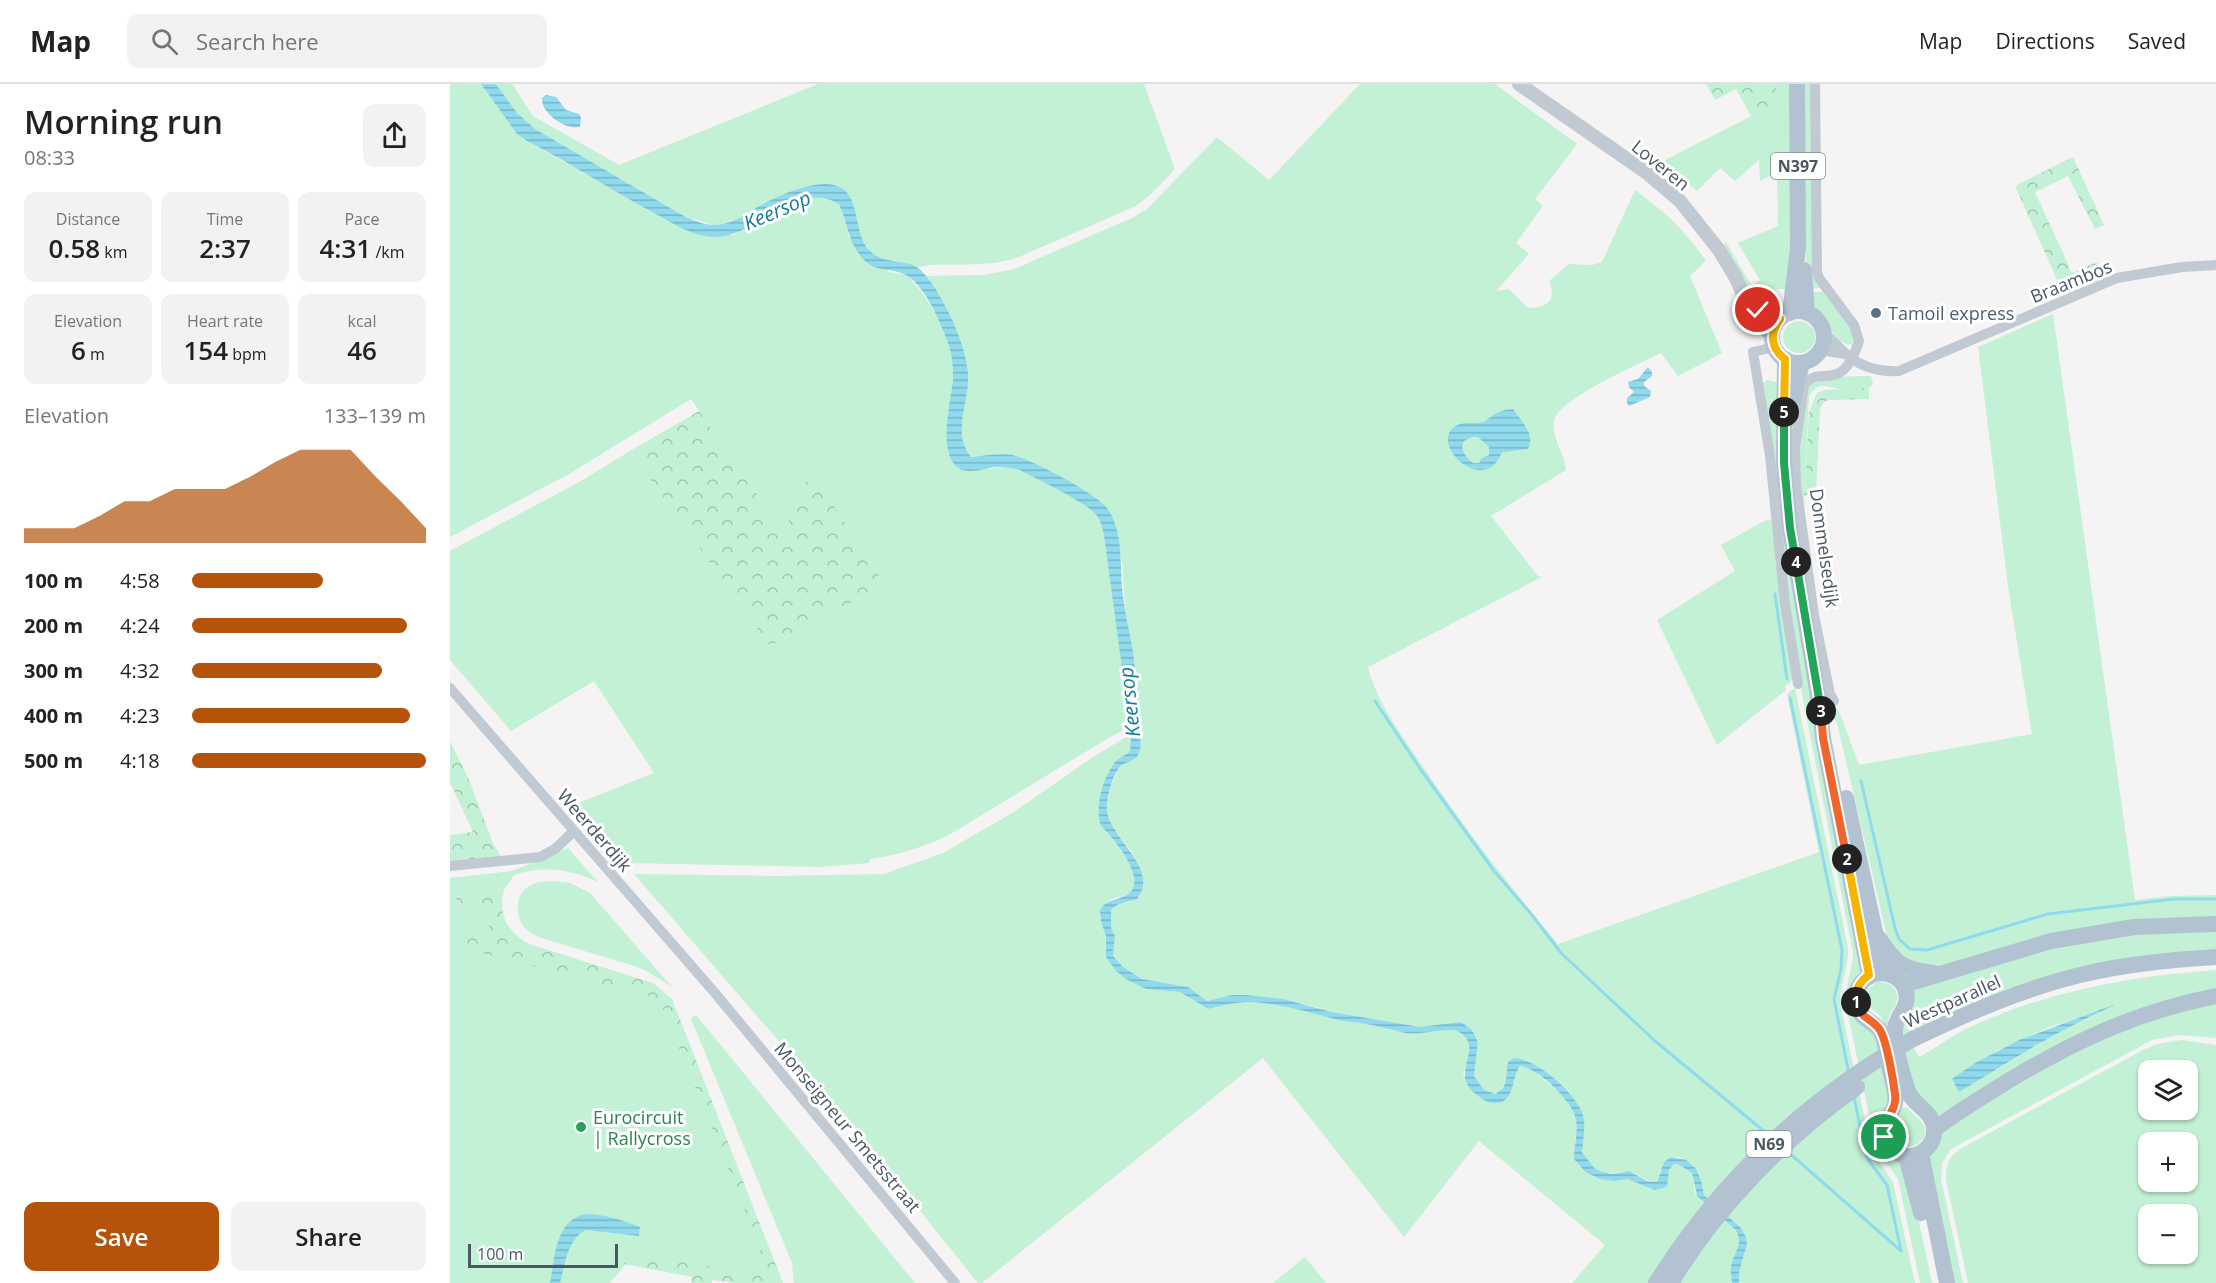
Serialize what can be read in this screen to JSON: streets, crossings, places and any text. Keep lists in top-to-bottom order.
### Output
{
  "streets": {
    "main road": [
      "N397",
      "Dommelsedijk",
      "Westparallel",
      "N69"
    ],
    "street": [
      "Loveren",
      "Braambos",
      "Weerderdijk",
      "Monseigneur Smetsstraat"
    ]
  },
  "crossings": [
    ["Loveren", "N397"],
    ["Loveren", "Braambos"],
    ["Loveren", "Dommelsedijk"],
    ["N397", "Braambos"],
    ["N397", "Dommelsedijk"],
    ["Braambos", "Dommelsedijk"],
    ["Weerderdijk", "Monseigneur Smetsstraat"]
  ],
  "water": ["Keersop"],
  "places": ["Tamoil express", "Eurocircuit | Rallycross"],
  "scale_bar": "100 m",
  "page": {
    "header": "Map",
    "search": "Search here",
    "nav": ["Map", "Directions", "Saved"],
    "heading": ["Morning run", "08:33"],
    "stats": [
      ["Distance", "0.58 km"],
      ["Time", "2:37"],
      ["Pace", "4:31 /km"],
      ["Elevation", "6 m"],
      ["Heart rate", "154 bpm"],
      ["kcal", "46"]
    ],
    "chart": ["Elevation", "133–139 m"],
    "pins": [
      "5",
      "4",
      "3",
      "2",
      "1"
    ],
    "list": [
      {
        "name": "100 m",
        "note": "4:58"
      },
      {
        "name": "200 m",
        "note": "4:24"
      },
      {
        "name": "300 m",
        "note": "4:32"
      },
      {
        "name": "400 m",
        "note": "4:23"
      },
      {
        "name": "500 m",
        "note": "4:18"
      }
    ],
    "map_buttons": ["+", "−"],
    "buttons": ["Save", "Share"],
    "scale": "100 m"
  }
}
